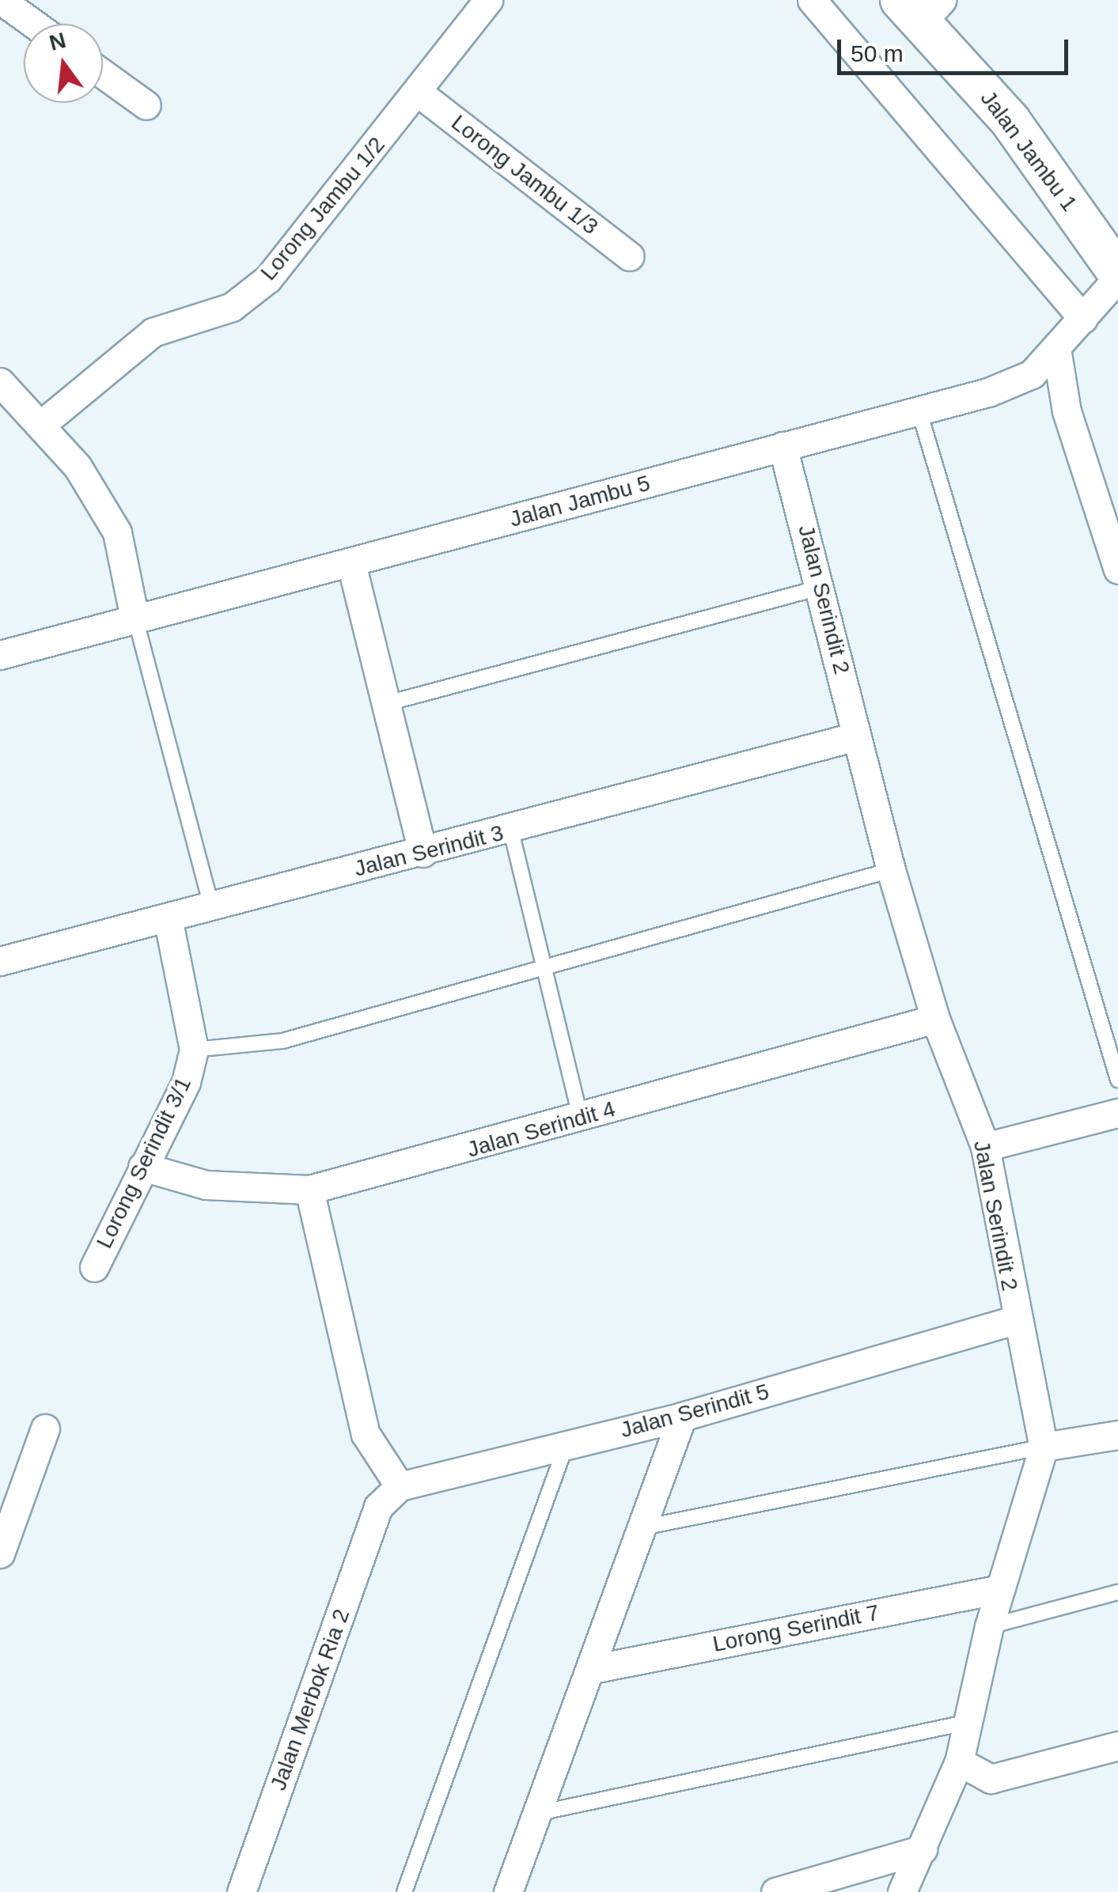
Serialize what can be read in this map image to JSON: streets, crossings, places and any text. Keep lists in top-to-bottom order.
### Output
{
  "streets": {
    "street": [
      "Jalan Jambu 1",
      "Lorong Jambu 1/3",
      "Lorong Jambu 1/2",
      "Jalan Jambu 5",
      "Jalan Serindit 2",
      "Jalan Serindit 3",
      "Jalan Serindit 4",
      "Lorong Serindit 3/1",
      "Jalan Serindit 5",
      "Lorong Serindit 7",
      "Jalan Merbok Ria 2"
    ]
  },
  "crossings": [
    ["Jalan Jambu 1", "Jalan Jambu 5"],
    ["Lorong Jambu 1/3", "Lorong Jambu 1/2"],
    ["Jalan Jambu 5", "Jalan Serindit 2"],
    ["Jalan Serindit 2", "Jalan Serindit 3"],
    ["Jalan Serindit 2", "Jalan Serindit 4"],
    ["Jalan Serindit 2", "Jalan Serindit 5"],
    ["Jalan Serindit 2", "Lorong Serindit 7"],
    ["Jalan Serindit 3", "Lorong Serindit 3/1"],
    ["Jalan Serindit 4", "Lorong Serindit 3/1"],
    ["Jalan Serindit 5", "Jalan Merbok Ria 2"]
  ],
  "scale_bar": "50 m",
  "north": "top"
}
